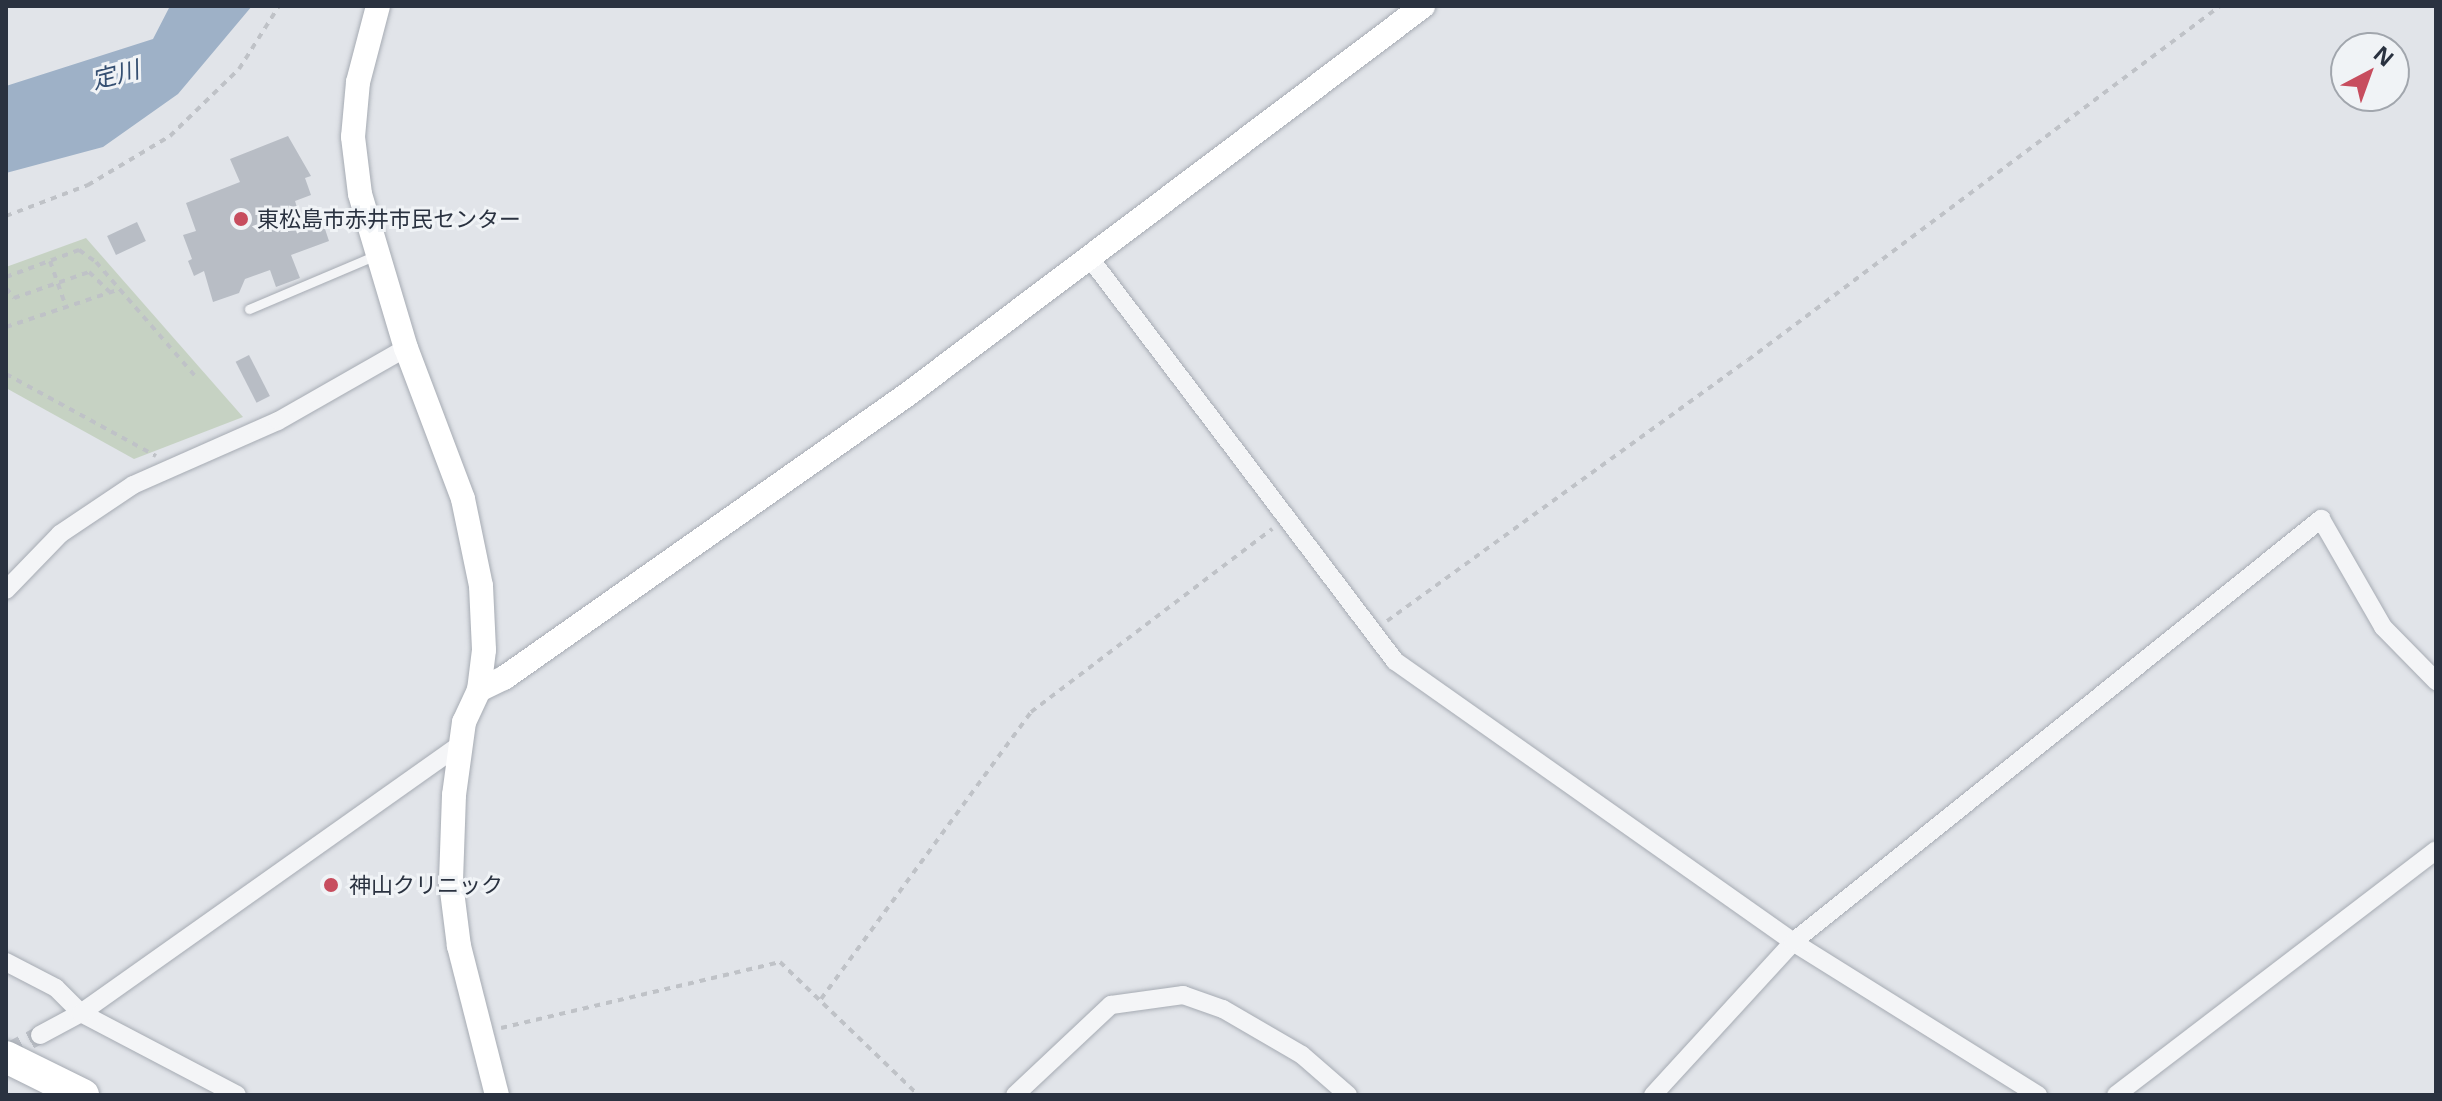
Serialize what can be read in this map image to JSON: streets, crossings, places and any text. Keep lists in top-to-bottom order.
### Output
{
  "water": ["定川"],
  "places": ["東松島市赤井市民センター", "神山クリニック"],
  "north": "top right"
}
